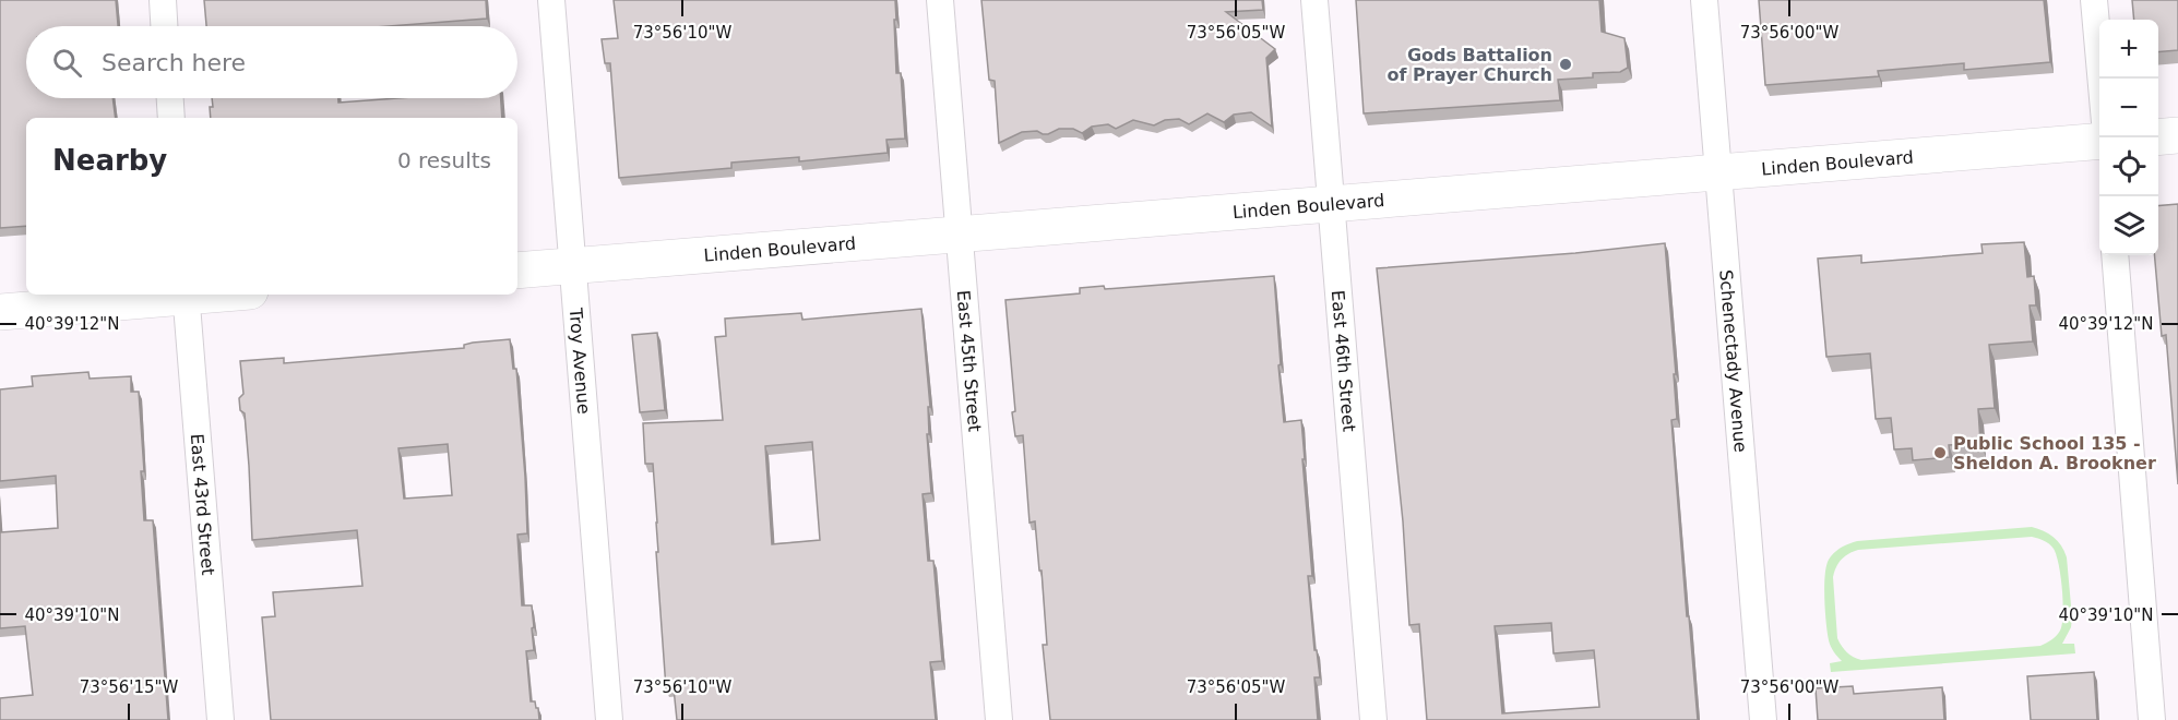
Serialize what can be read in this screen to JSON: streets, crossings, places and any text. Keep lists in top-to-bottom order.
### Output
{
  "streets": {
    "highway": ["Linden Boulevard"],
    "street": [
      "Troy Avenue",
      "East 45th Street",
      "East 46th Street",
      "Schenectady Avenue",
      "East 43rd Street"
    ]
  },
  "crossings": [
    ["Linden Boulevard", "Troy Avenue"],
    ["Linden Boulevard", "East 45th Street"],
    ["Linden Boulevard", "East 46th Street"],
    ["Linden Boulevard", "Schenectady Avenue"]
  ],
  "places": ["Gods Battalion of Prayer Church", "Public School 135 - Sheldon A. Brookner"],
  "page": {
    "map_buttons": ["+", "−"],
    "search": "Search here",
    "heading": ["Nearby", "0 results"]
  },
  "coordinates": [
    "73°56'10\"W",
    "73°56'05\"W",
    "73°56'00\"W",
    "40°39'12\"N",
    "40°39'10\"N",
    "73°56'15\"W"
  ]
}
